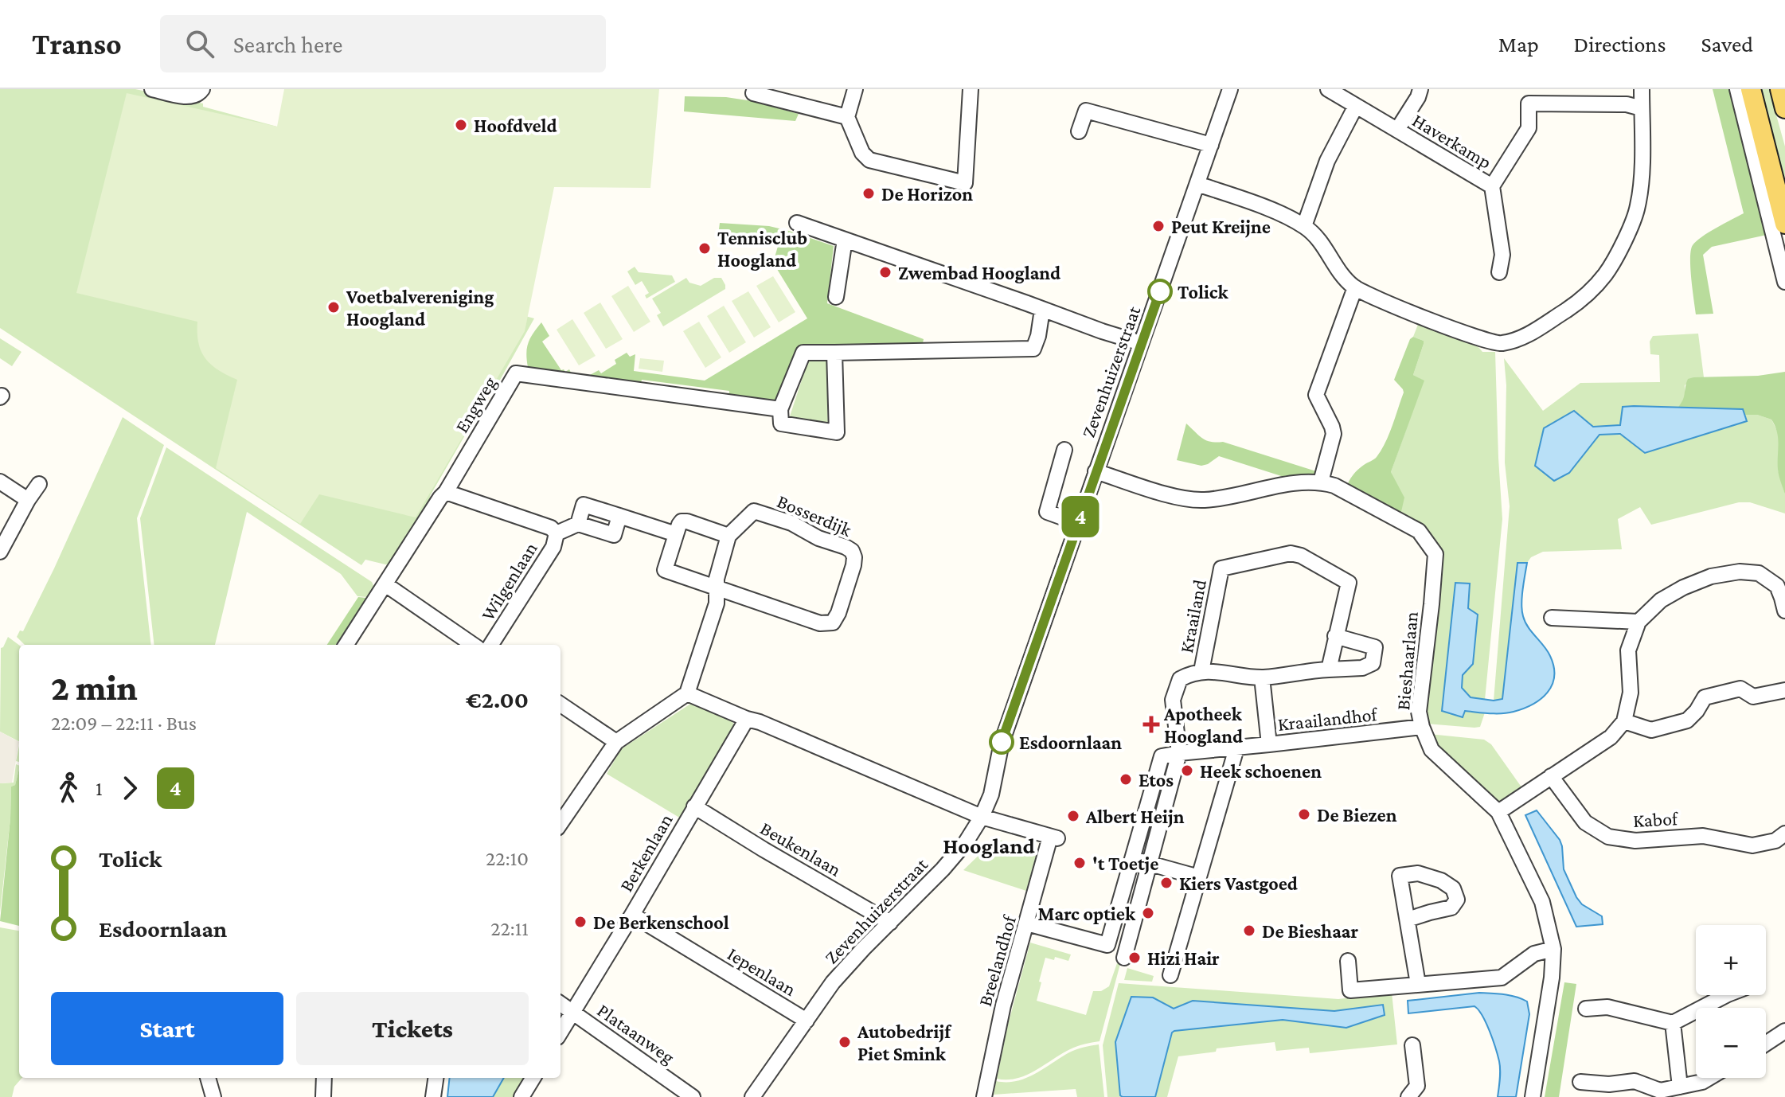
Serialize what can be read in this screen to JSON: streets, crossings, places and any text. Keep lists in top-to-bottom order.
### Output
{
  "streets": {
    "street": [
      "Haverkamp",
      "Zevenhuizerstraat",
      "Engweg",
      "Bosserdijk",
      "Wilgenlaan",
      "Kraailand",
      "Bieshaarlaan",
      "Kraailandhof",
      "Kabof",
      "Beukenlaan",
      "Berkenlaan",
      "Breelandhof",
      "Iepenlaan",
      "Plataanweg"
    ]
  },
  "crossings": [
    ["Zevenhuizerstraat", "Bieshaarlaan"],
    ["Zevenhuizerstraat", "Beukenlaan"],
    ["Zevenhuizerstraat", "Breelandhof"],
    ["Zevenhuizerstraat", "Iepenlaan"],
    ["Engweg", "Wilgenlaan"],
    ["Bosserdijk", "Wilgenlaan"],
    ["Kraailand", "Kraailandhof"],
    ["Bieshaarlaan", "Kraailandhof"],
    ["Beukenlaan", "Berkenlaan"],
    ["Berkenlaan", "Iepenlaan"],
    ["Berkenlaan", "Plataanweg"]
  ],
  "districts": ["Hoogland"],
  "places": {
    "other": [
      "Hoofdveld",
      "De Horizon",
      "Peut Kreijne",
      "Tennisclub Hoogland",
      "Zwembad Hoogland",
      "Tolick",
      "Voetbalvereniging Hoogland",
      "Esdoornlaan",
      "Heek schoenen",
      "Etos",
      "De Biezen",
      "Albert Heijn",
      "'t Toetje",
      "Kiers Vastgoed",
      "Marc optiek",
      "De Berkenschool",
      "De Bieshaar",
      "Hizi Hair",
      "Autobedrijf Piet Smink"
    ],
    "health": ["Apotheek Hoogland"]
  },
  "lines": ["bus line 4"],
  "page": {
    "header": "Transo",
    "search": "Search here",
    "nav": ["Map", "Directions", "Saved"],
    "on_map": "4",
    "heading": ["2 min", "22:09 – 22:11 · Bus", "€2.00"],
    "legs": ["1", "4"],
    "list": [
      {
        "name": "Tolick",
        "value": "22:10"
      },
      {
        "name": "Esdoornlaan",
        "value": "22:11"
      }
    ],
    "map_buttons": ["+", "−"],
    "buttons": ["Start", "Tickets"]
  }
}
